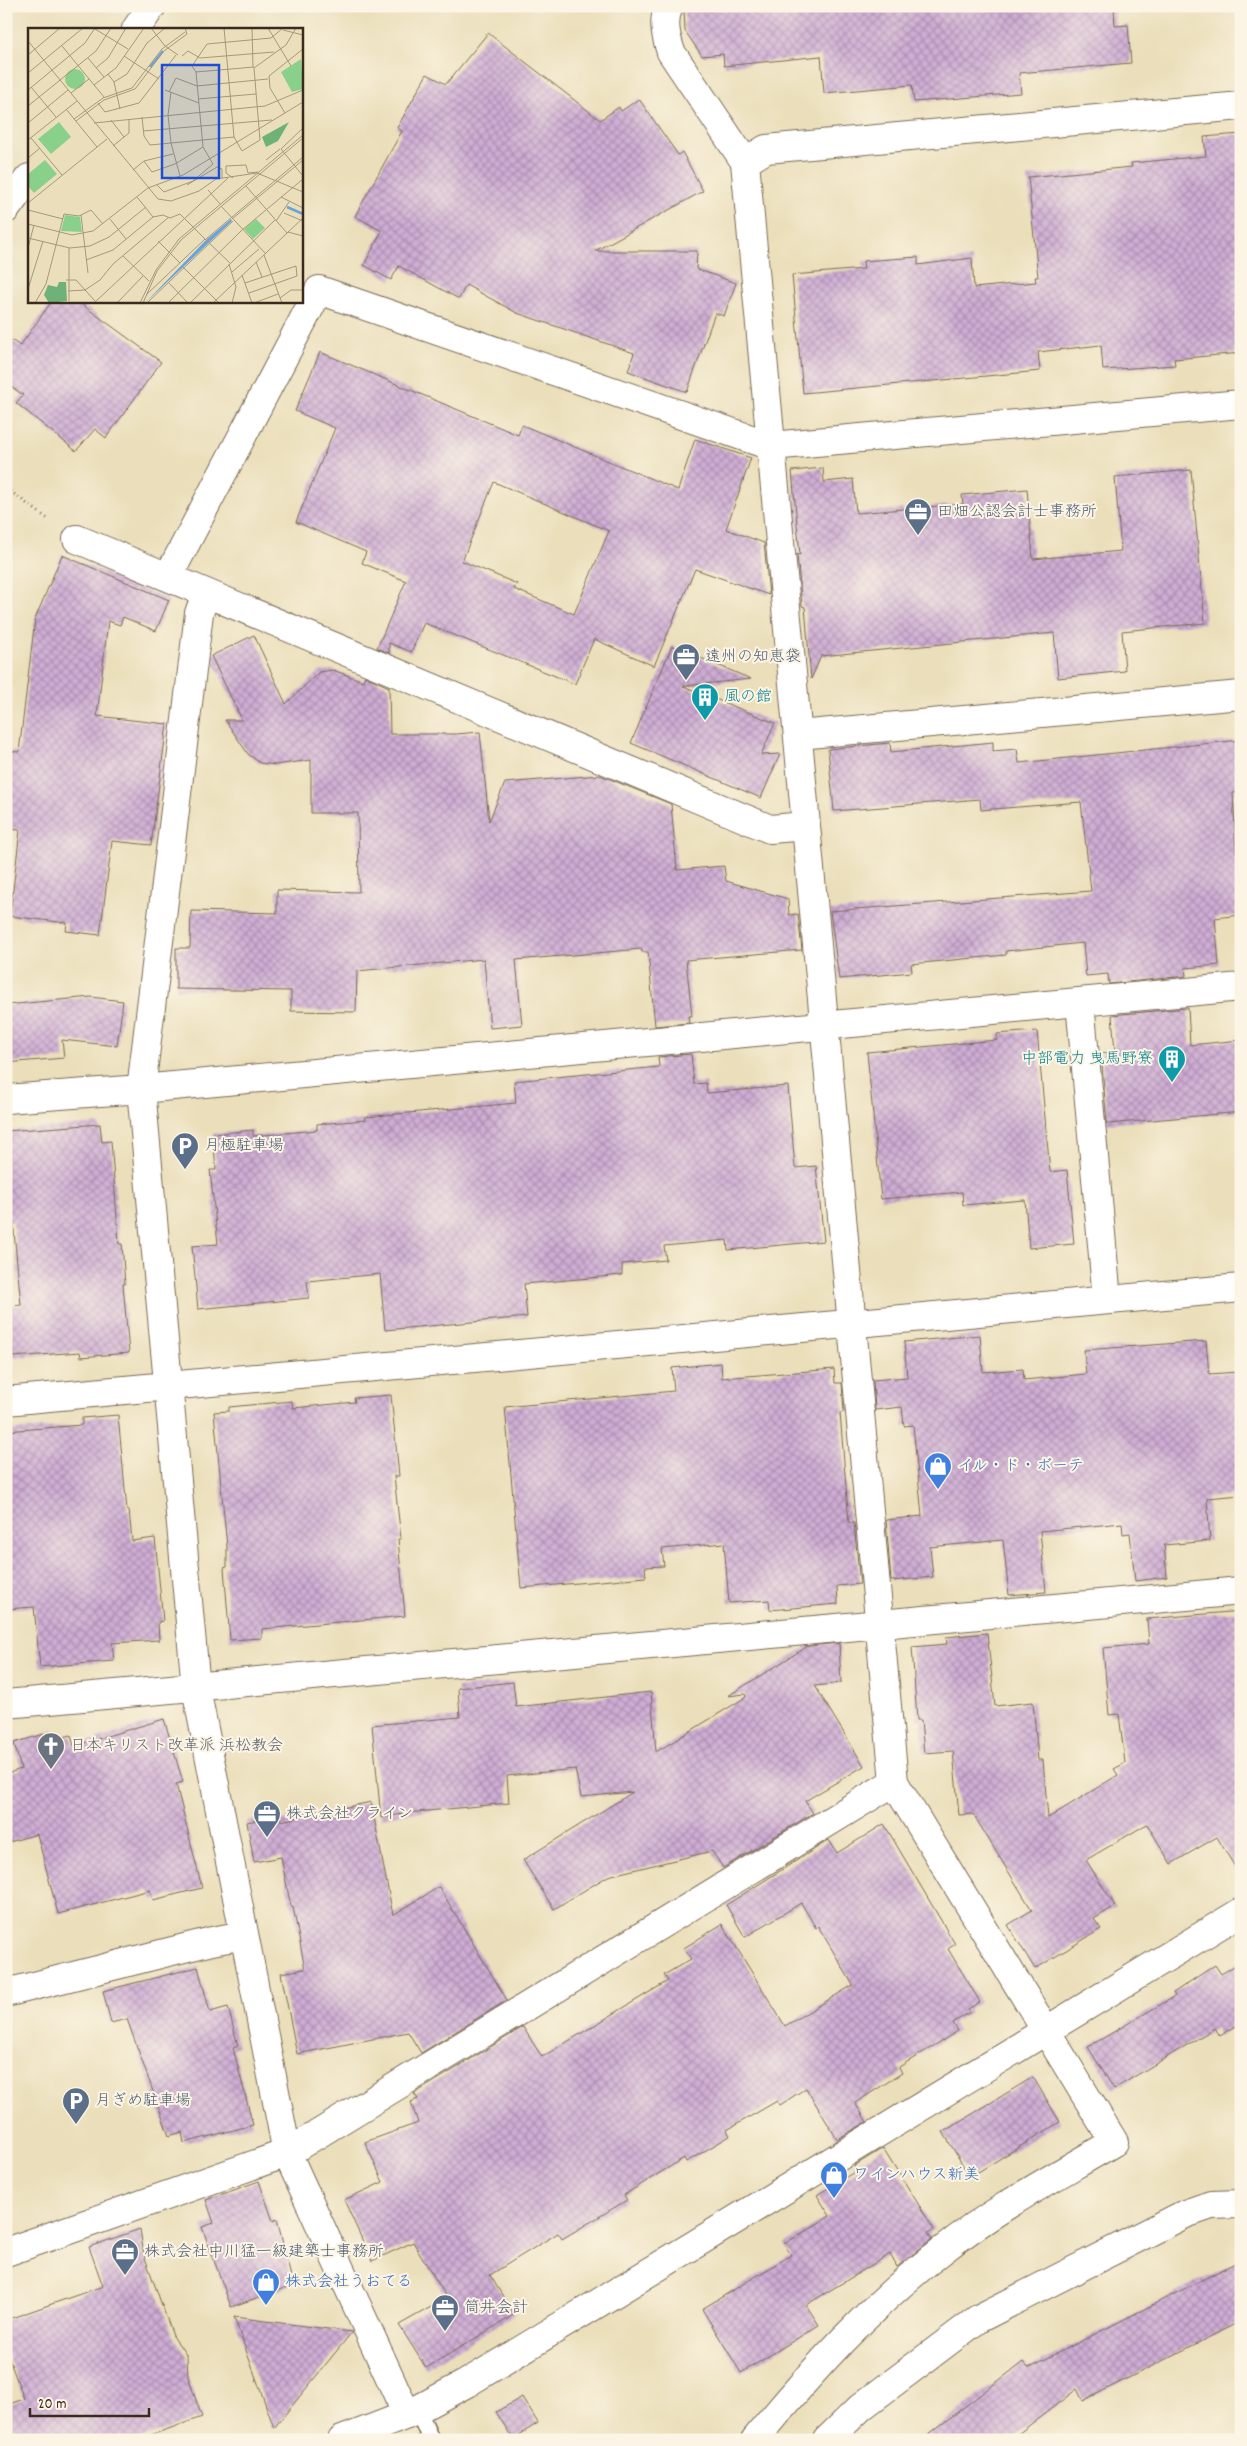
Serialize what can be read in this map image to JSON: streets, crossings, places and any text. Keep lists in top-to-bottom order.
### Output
{
  "places": {
    "office": [
      "田畑公認会計士事務所",
      "遠州の知恵袋",
      "株式会社クライン",
      "株式会社中川猛一級建築士事務所",
      "筒井会計"
    ],
    "building": ["風の館", "中部電力 曳馬野寮"],
    "parking": ["月極駐車場", "月ぎめ駐車場"],
    "shop": ["イル・ド・ボーテ", "ワインハウス新美", "株式会社うおてる"],
    "church": ["日本キリスト改革派 浜松教会"]
  },
  "scale_bar": "20 m"
}
